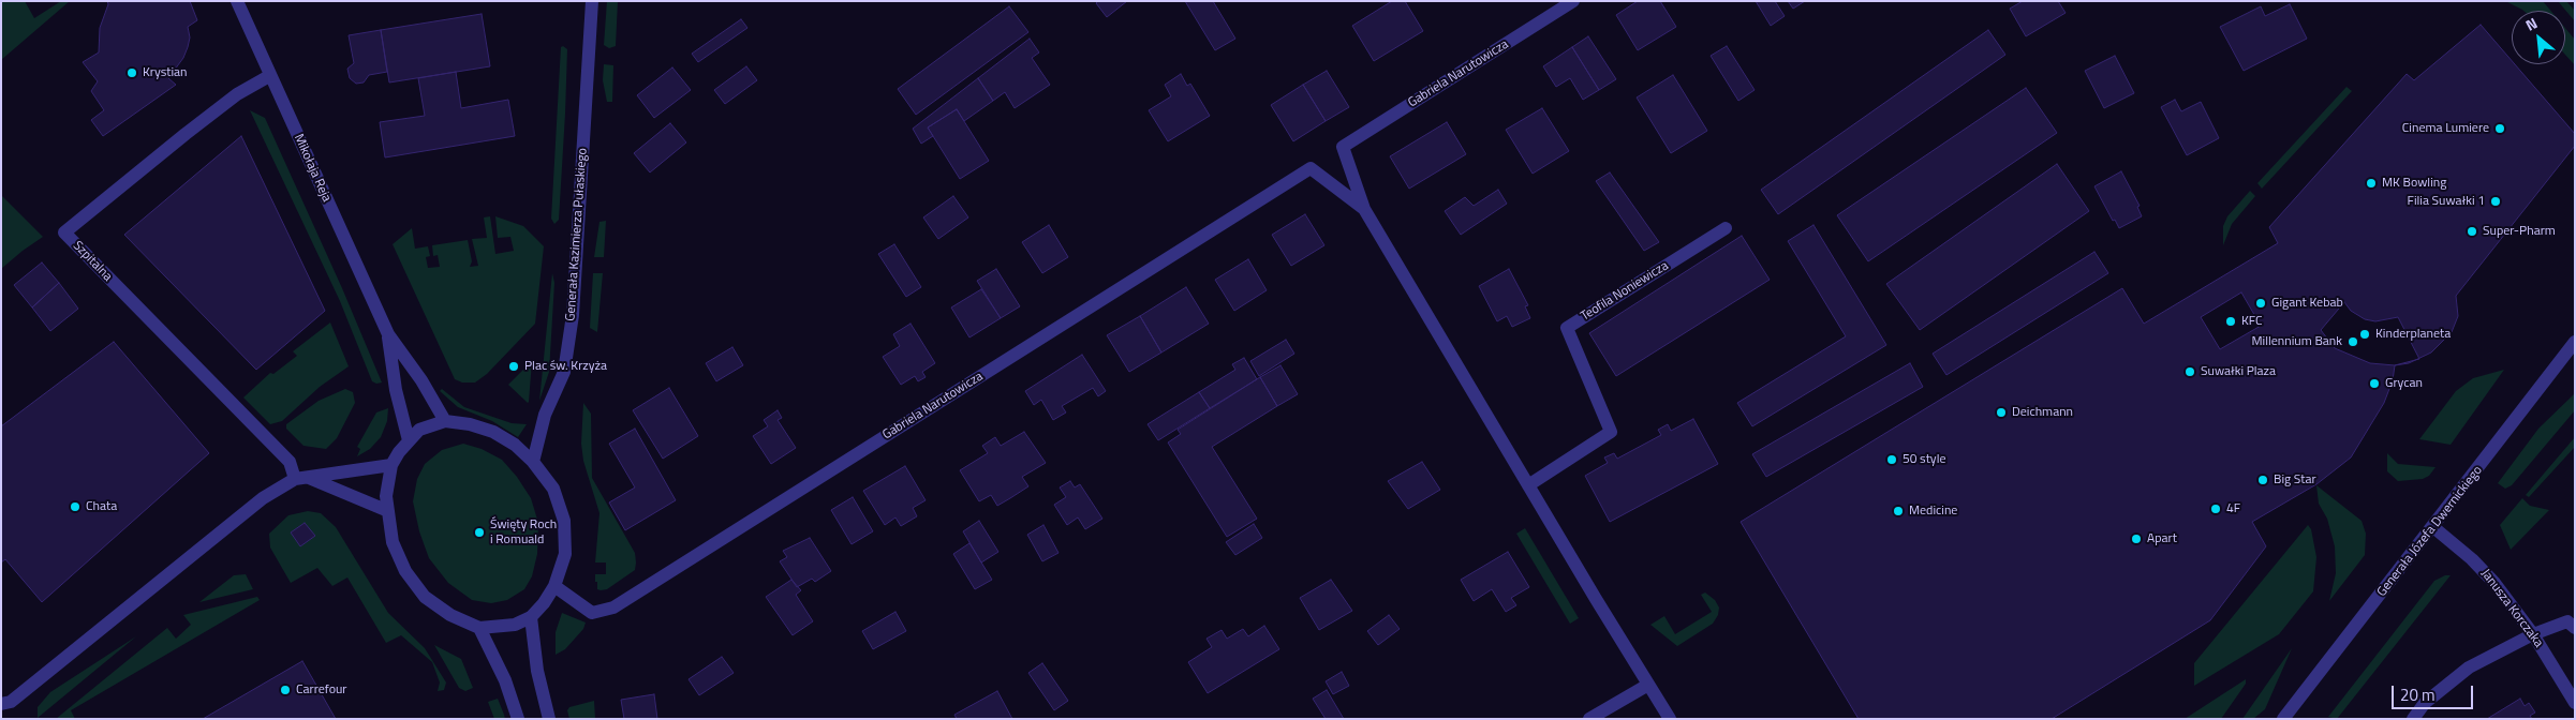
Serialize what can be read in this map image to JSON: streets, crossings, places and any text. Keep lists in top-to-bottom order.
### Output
{
  "streets": {
    "street": [
      "Gabriela Narutowicza",
      "Mikołaja Reja",
      "Generała Kazimierza Pułaskiego",
      "Szpitalna",
      "Teofila Noniewicza",
      "Generała Józefa Dwernickiego",
      "Janusza Korczaka"
    ]
  },
  "crossings": [
    ["Mikołaja Reja", "Szpitalna"],
    ["Generała Józefa Dwernickiego", "Janusza Korczaka"]
  ],
  "places": [
    "Krystian",
    "Cinema Lumiere",
    "MK Bowling",
    "Filia Suwałki 1",
    "Super-Pharm",
    "Gigant Kebab",
    "KFC",
    "Kinderplaneta",
    "Millennium Bank",
    "Plac św. Krzyża",
    "Suwałki Plaza",
    "Grycan",
    "Deichmann",
    "50 style",
    "Big Star",
    "Chata",
    "4F",
    "Medicine",
    "Święty Roch i Romuald",
    "Apart",
    "Carrefour"
  ],
  "scale_bar": "20 m",
  "north": "top left"
}
